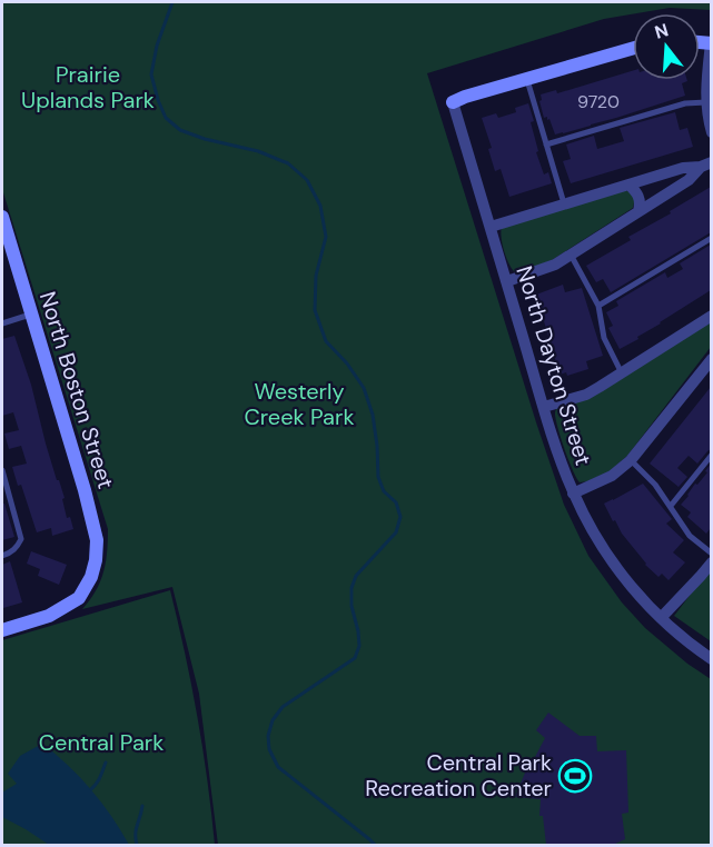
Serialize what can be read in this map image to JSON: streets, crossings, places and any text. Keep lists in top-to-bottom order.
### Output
{
  "streets": {
    "street": ["North Dayton Street", "North Boston Street"]
  },
  "parks": ["Prairie Uplands Park", "Westerly Creek Park", "Central Park"],
  "places": {
    "sports": ["Central Park Recreation Center"]
  },
  "house_numbers": ["9720"],
  "north": "top"
}
